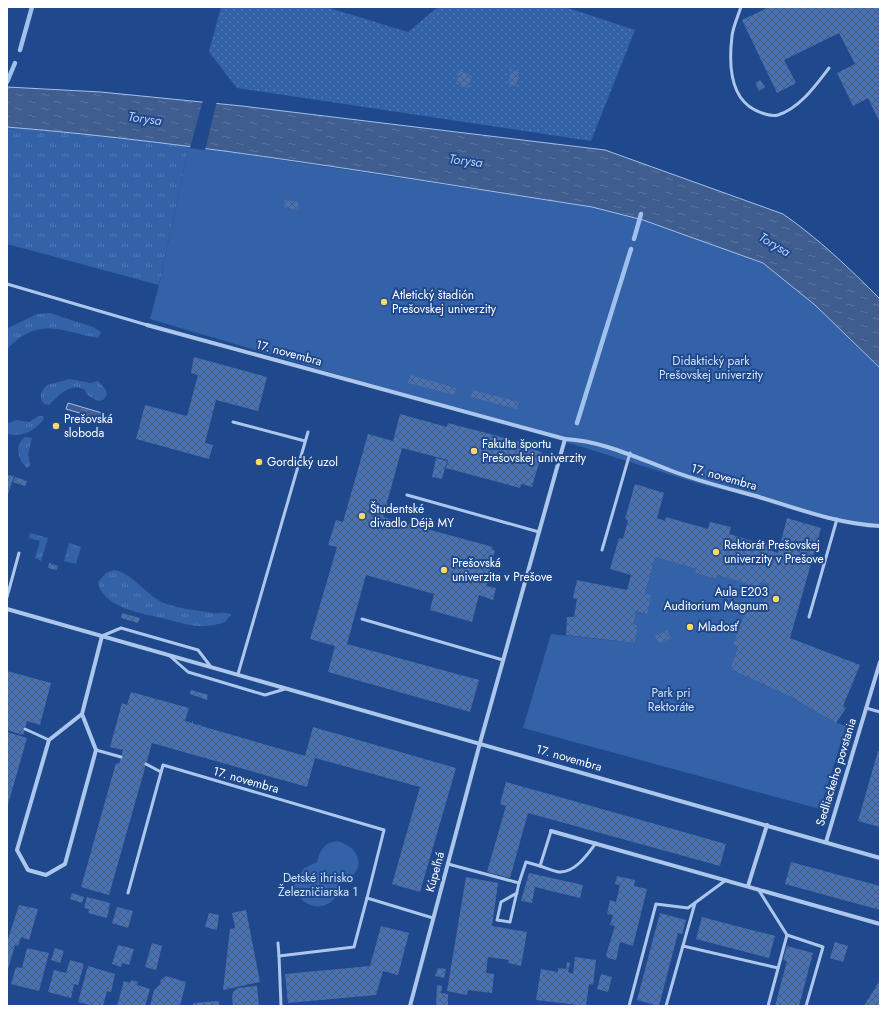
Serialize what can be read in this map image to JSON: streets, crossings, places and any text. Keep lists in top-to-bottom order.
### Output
{
  "streets": {
    "street": ["17. novembra", "Sedliackeho povstania", "Kúpeľná"]
  },
  "crossings": [
    ["17. novembra", "Sedliackeho povstania"],
    ["17. novembra", "Kúpeľná"]
  ],
  "water": ["Torysa"],
  "parks": ["Didaktický park Prešovskej univerzity", "Park pri Rektoráte", "Detské ihrisko Železničiarska 1"],
  "places": [
    "Atletický štadión Prešovskej univerzity",
    "Prešovská sloboda",
    "Fakulta športu Prešovskej univerzity",
    "Gordický uzol",
    "Študentské divadlo Déjà MY",
    "Rektorát Prešovskej univerzity v Prešove",
    "Prešovská univerzita v Prešove",
    "Aula E203 Auditorium Magnum",
    "Mladosť"
  ]
}
